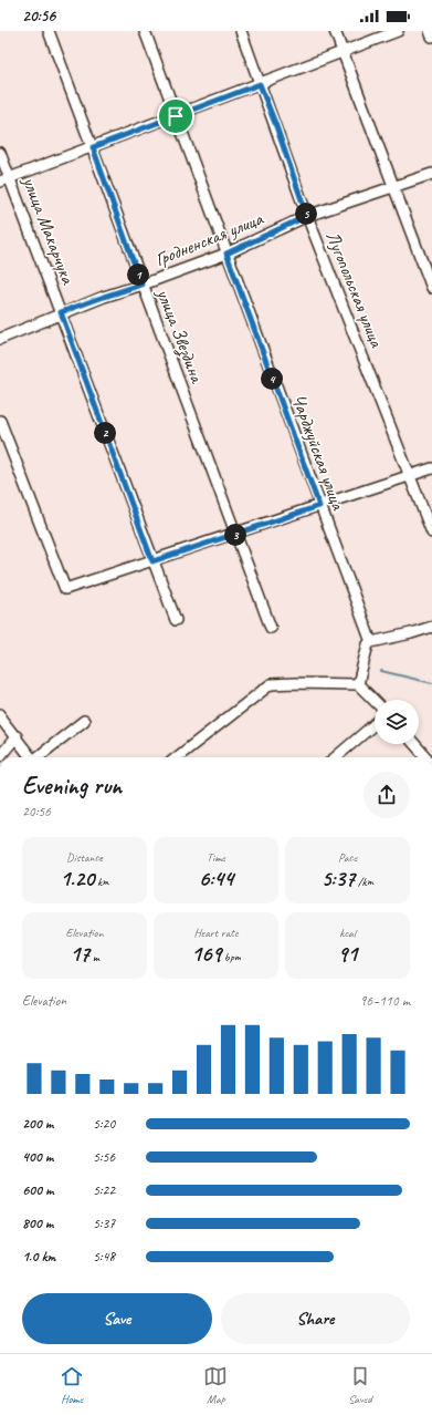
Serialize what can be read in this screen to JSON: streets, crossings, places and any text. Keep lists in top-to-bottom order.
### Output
{
  "streets": {
    "street": [
      "улица Макарчука",
      "Гродненская улица",
      "Лугопольская улица",
      "улица Звездина",
      "Чарджуйская улица"
    ]
  },
  "crossings": [
    ["улица Макарчука", "Гродненская улица"],
    ["Гродненская улица", "Лугопольская улица"],
    ["Гродненская улица", "улица Звездина"],
    ["Гродненская улица", "Чарджуйская улица"]
  ],
  "page": {
    "status": "20:56",
    "pins": [
      "5",
      "1",
      "4",
      "2",
      "3"
    ],
    "heading": ["Evening run", "20:56"],
    "stats": [
      ["Distance", "1.20 km"],
      ["Time", "6:44"],
      ["Pace", "5:37 /km"],
      ["Elevation", "17 m"],
      ["Heart rate", "169 bpm"],
      ["kcal", "91"]
    ],
    "chart": ["Elevation", "96–110 m"],
    "list": [
      {
        "name": "200 m",
        "note": "5:20"
      },
      {
        "name": "400 m",
        "note": "5:56"
      },
      {
        "name": "600 m",
        "note": "5:22"
      },
      {
        "name": "800 m",
        "note": "5:37"
      },
      {
        "name": "1.0 km",
        "note": "5:48"
      }
    ],
    "buttons": ["Save", "Share"],
    "tabs": ["Home", "Map", "Saved"]
  }
}
